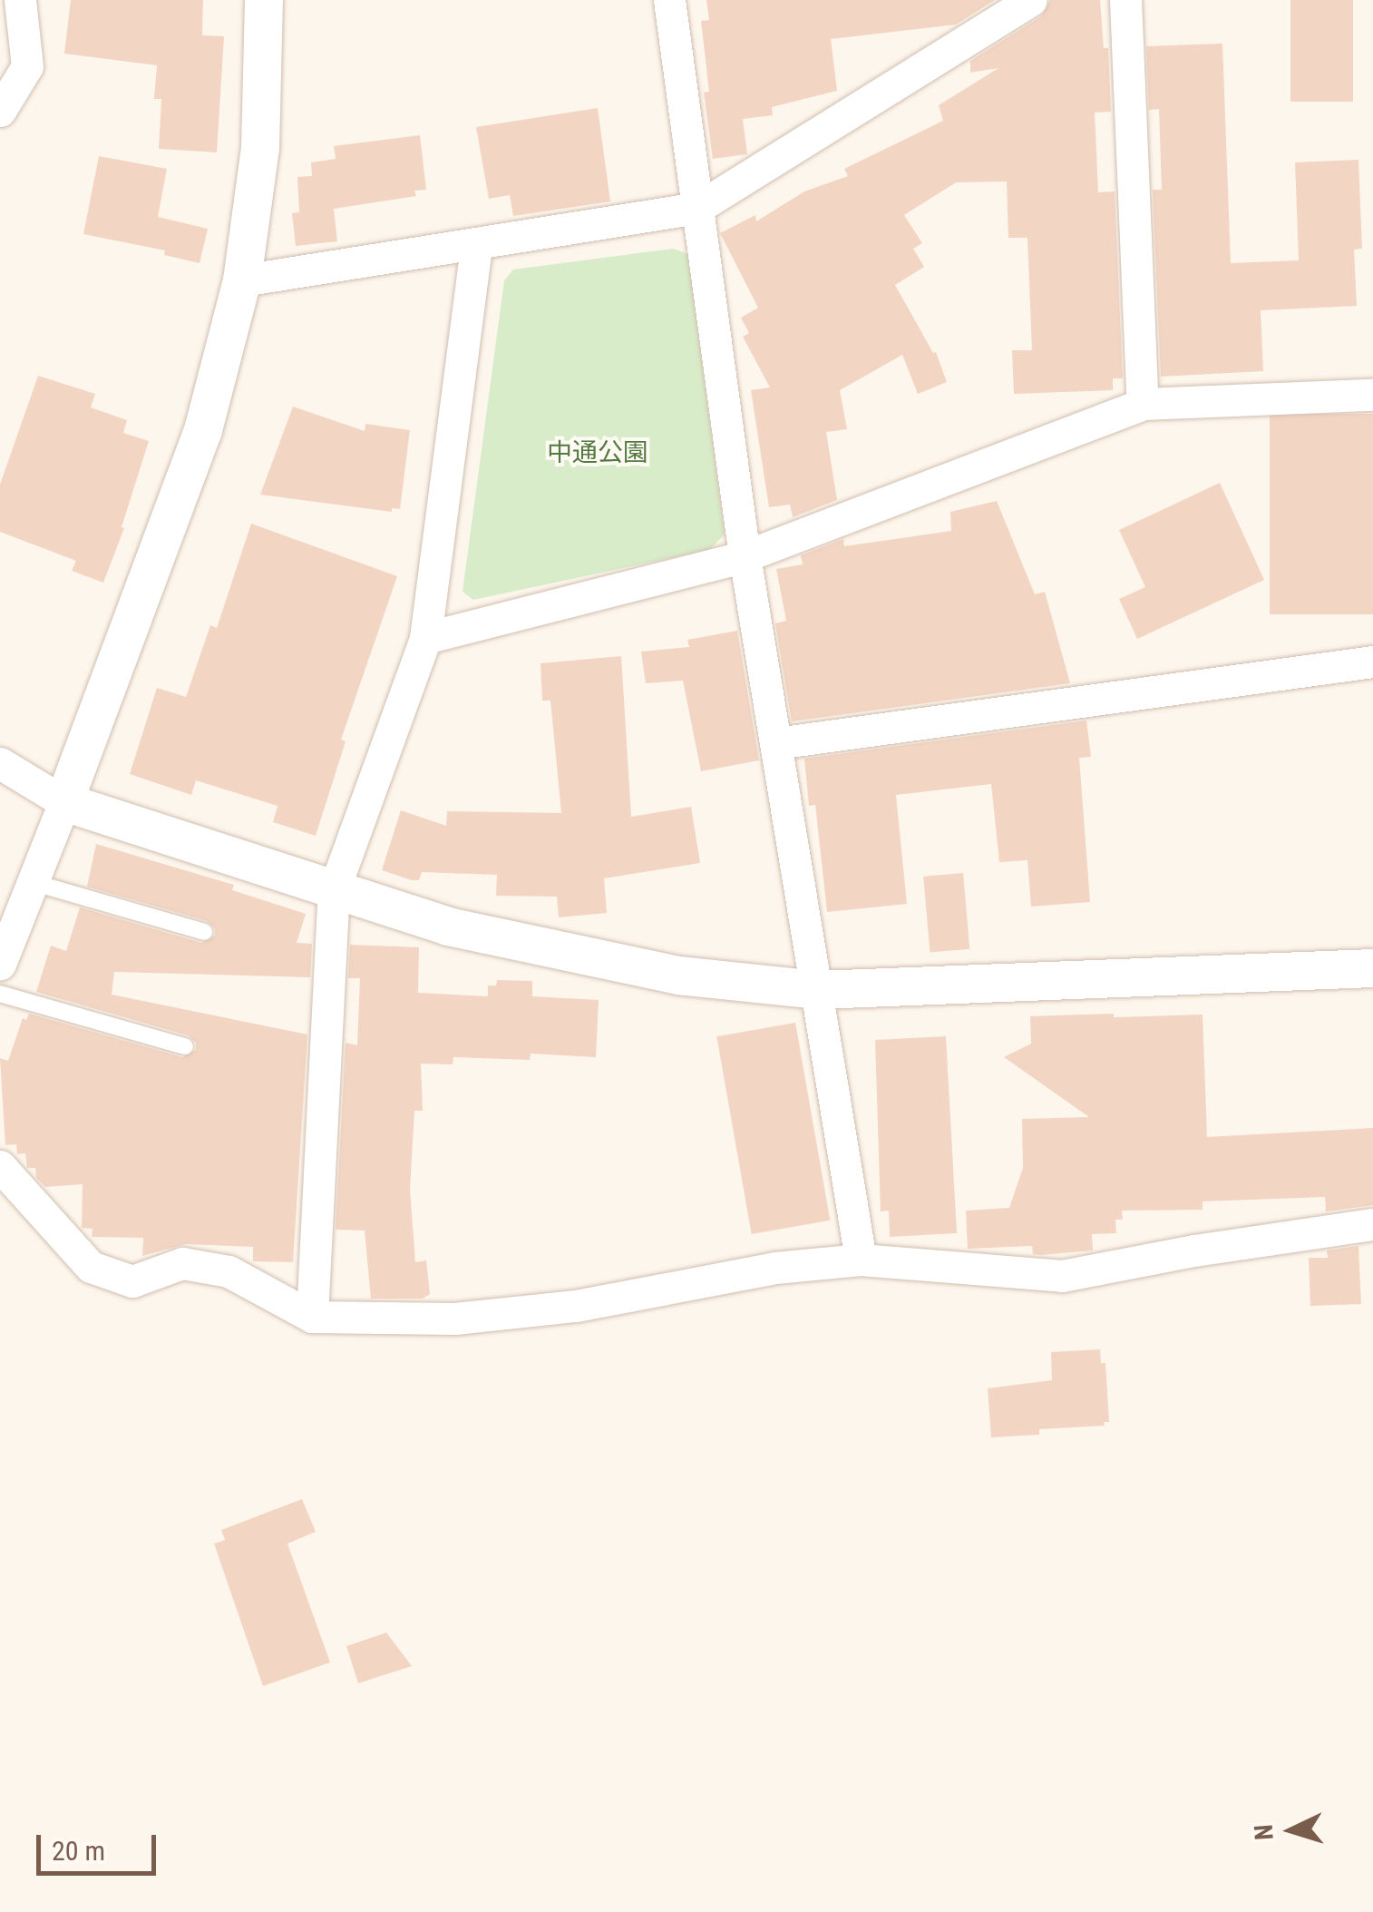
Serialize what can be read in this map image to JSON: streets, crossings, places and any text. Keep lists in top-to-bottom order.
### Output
{
  "parks": ["中通公園"],
  "scale_bar": "20 m",
  "north": "left"
}
